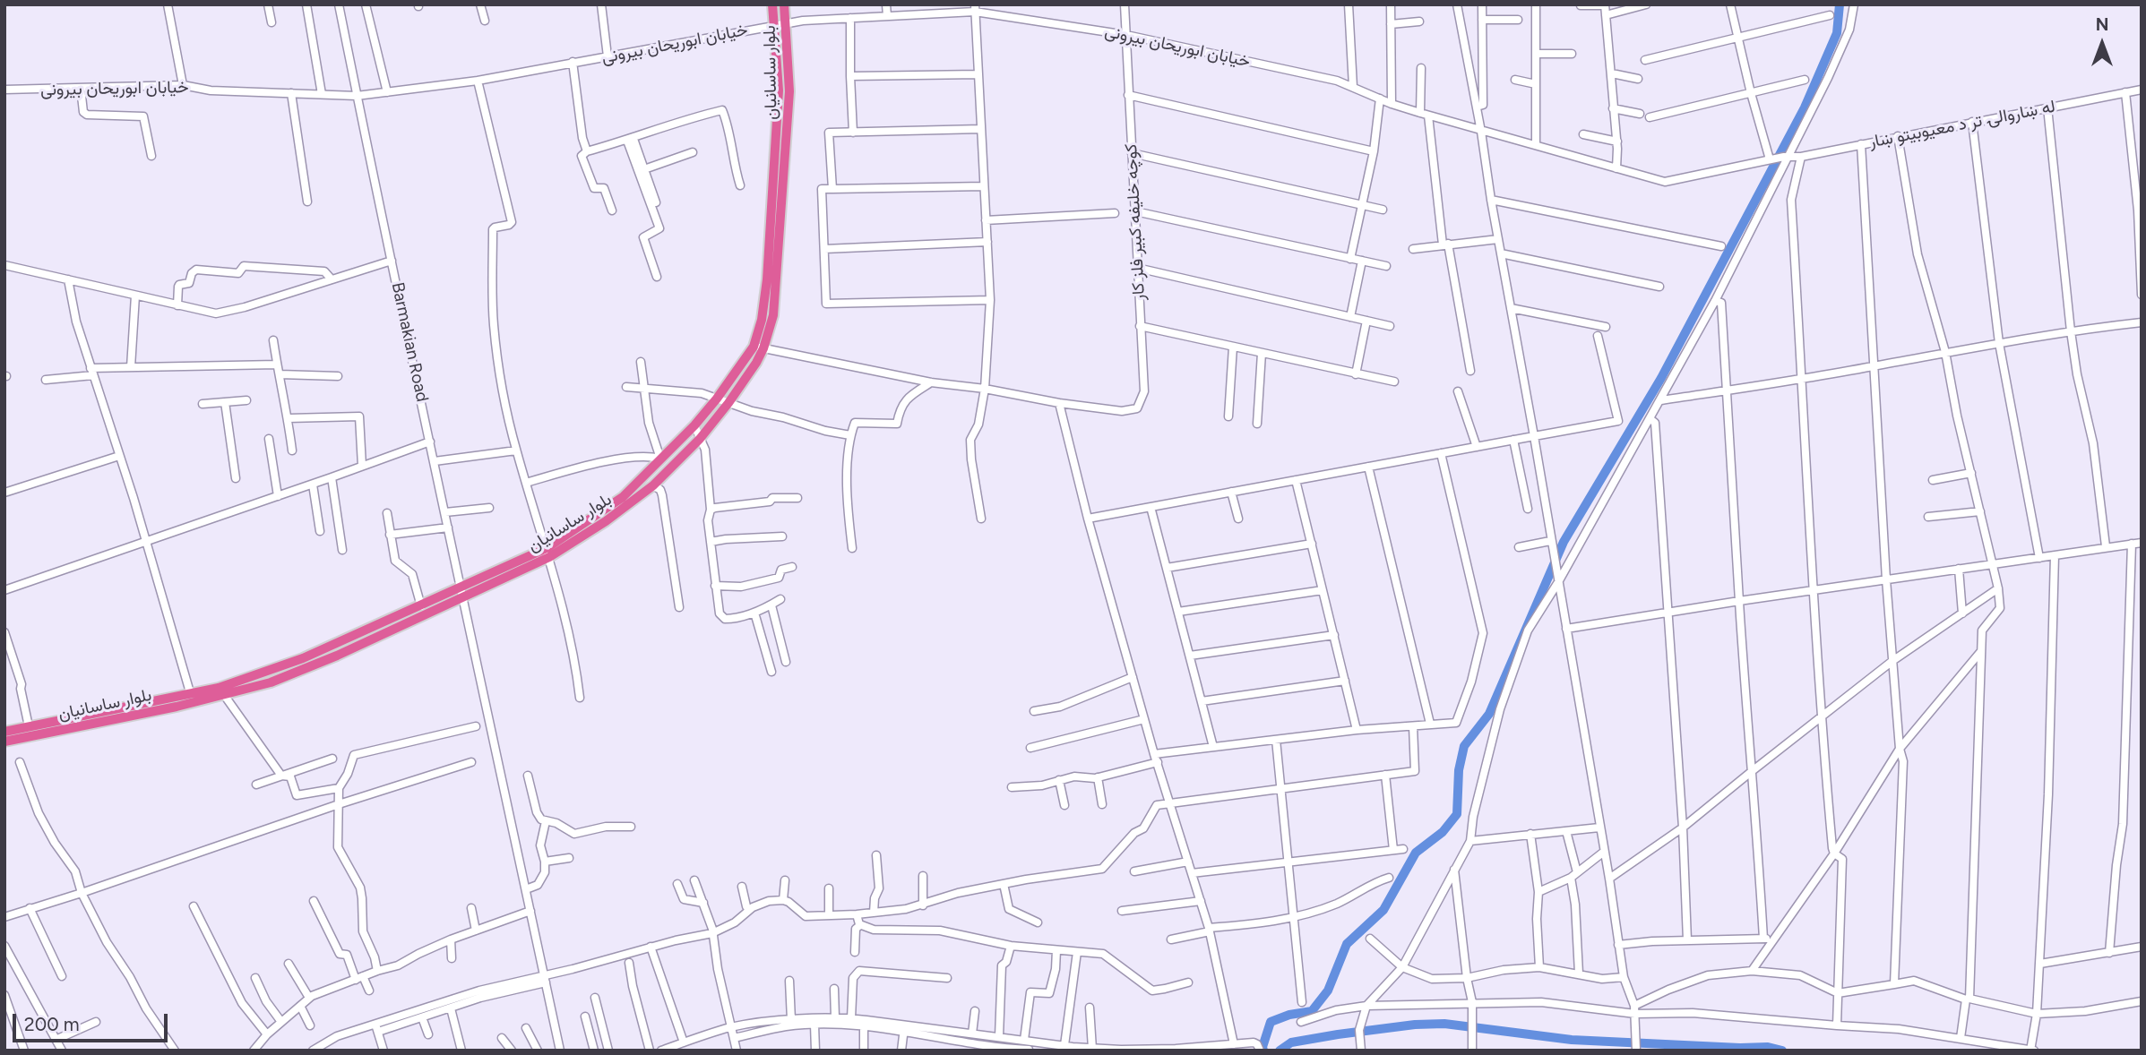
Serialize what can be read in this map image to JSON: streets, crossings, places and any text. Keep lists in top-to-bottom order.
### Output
{
  "streets": {
    "highway": ["بلوار ساسانیان"],
    "street": [
      "خیابان ابوریحان بیرونی",
      "له ښاروالۍ تر د معیوبیتو ښار",
      "کوچه خلیفه کبیر فلز کار",
      "Barmakian Road"
    ]
  },
  "crossings": [
    ["خیابان ابوریحان بیرونی", "بلوار ساسانیان"],
    ["خیابان ابوریحان بیرونی", "له ښاروالۍ تر د معیوبیتو ښار"],
    ["خیابان ابوریحان بیرونی", "کوچه خلیفه کبیر فلز کار"],
    ["خیابان ابوریحان بیرونی", "Barmakian Road"],
    ["بلوار ساسانیان", "Barmakian Road"]
  ],
  "scale_bar": "200 m",
  "north": "top"
}
